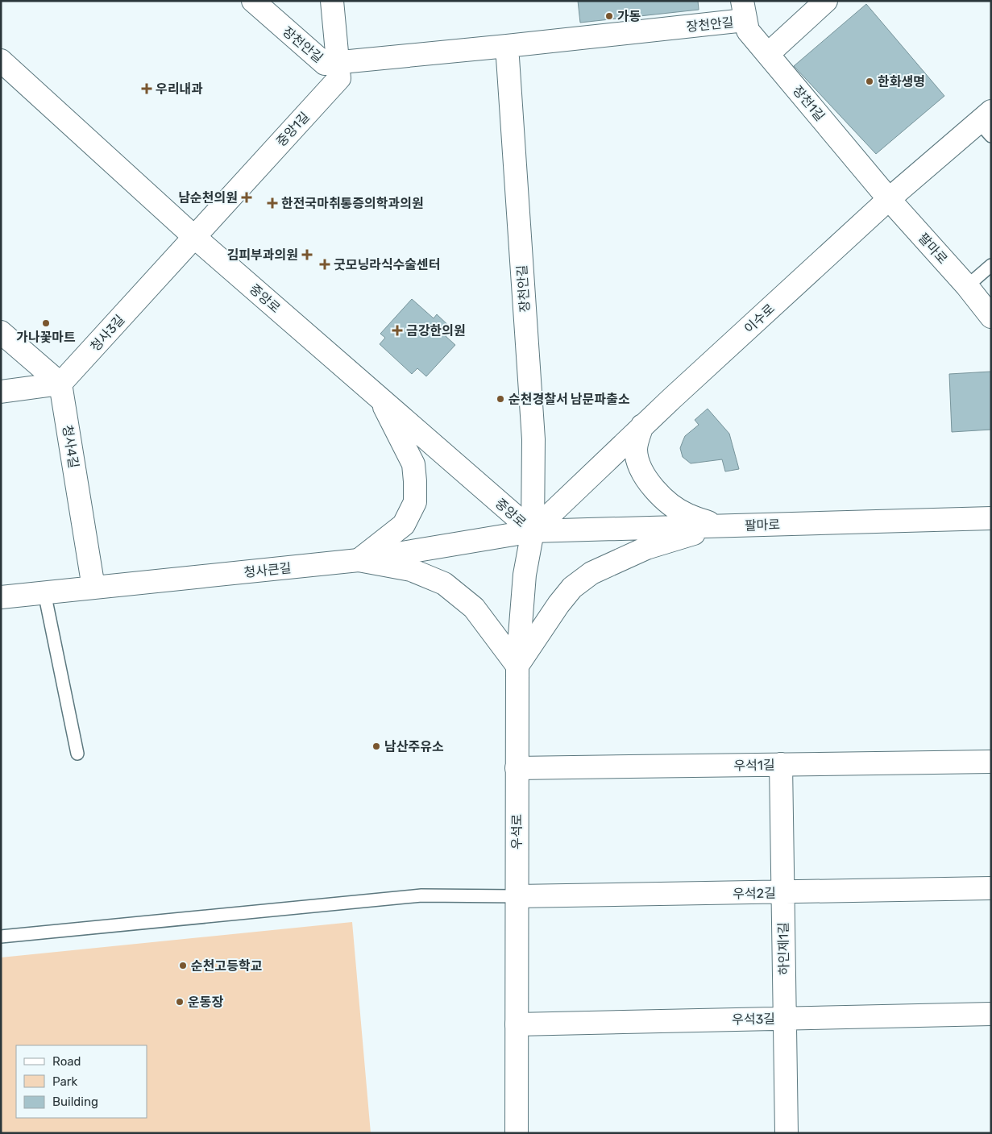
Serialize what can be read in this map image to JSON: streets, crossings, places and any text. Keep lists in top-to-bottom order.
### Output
{
  "streets": {
    "street": [
      "장천안길",
      "장천1길",
      "중앙1길",
      "팔마로",
      "중앙로",
      "이수로",
      "청사3길",
      "청사4길",
      "청사큰길",
      "우석1길",
      "우석로",
      "우석2길",
      "하인제1길",
      "우석3길"
    ]
  },
  "crossings": [
    ["장천안길", "장천1길"],
    ["장천안길", "중앙1길"],
    ["장천안길", "팔마로"],
    ["장천안길", "중앙로"],
    ["장천안길", "이수로"],
    ["장천안길", "청사큰길"],
    ["장천안길", "우석로"],
    ["장천1길", "팔마로"],
    ["장천1길", "이수로"],
    ["중앙1길", "중앙로"],
    ["중앙1길", "청사3길"],
    ["팔마로", "중앙로"],
    ["팔마로", "이수로"],
    ["팔마로", "청사큰길"],
    ["팔마로", "우석로"],
    ["중앙로", "이수로"],
    ["중앙로", "청사3길"],
    ["중앙로", "청사큰길"],
    ["중앙로", "우석로"],
    ["이수로", "청사큰길"],
    ["이수로", "우석로"],
    ["청사3길", "청사4길"],
    ["청사4길", "청사큰길"],
    ["청사큰길", "우석로"],
    ["우석1길", "우석로"],
    ["우석1길", "하인제1길"],
    ["우석로", "우석2길"],
    ["우석로", "우석3길"],
    ["우석2길", "하인제1길"],
    ["하인제1길", "우석3길"]
  ],
  "places": {
    "other": [
      "가동",
      "한화생명",
      "가나꽃마트",
      "순천경찰서 남문파출소",
      "남산주유소",
      "순천고등학교",
      "운동장"
    ],
    "health": [
      "우리내과",
      "남순천의원",
      "한전국마취통증의학과의원",
      "김피부과의원",
      "굿모닝라식수술센터",
      "금강한의원"
    ]
  },
  "legend": ["Road", "Park", "Building"]
}
